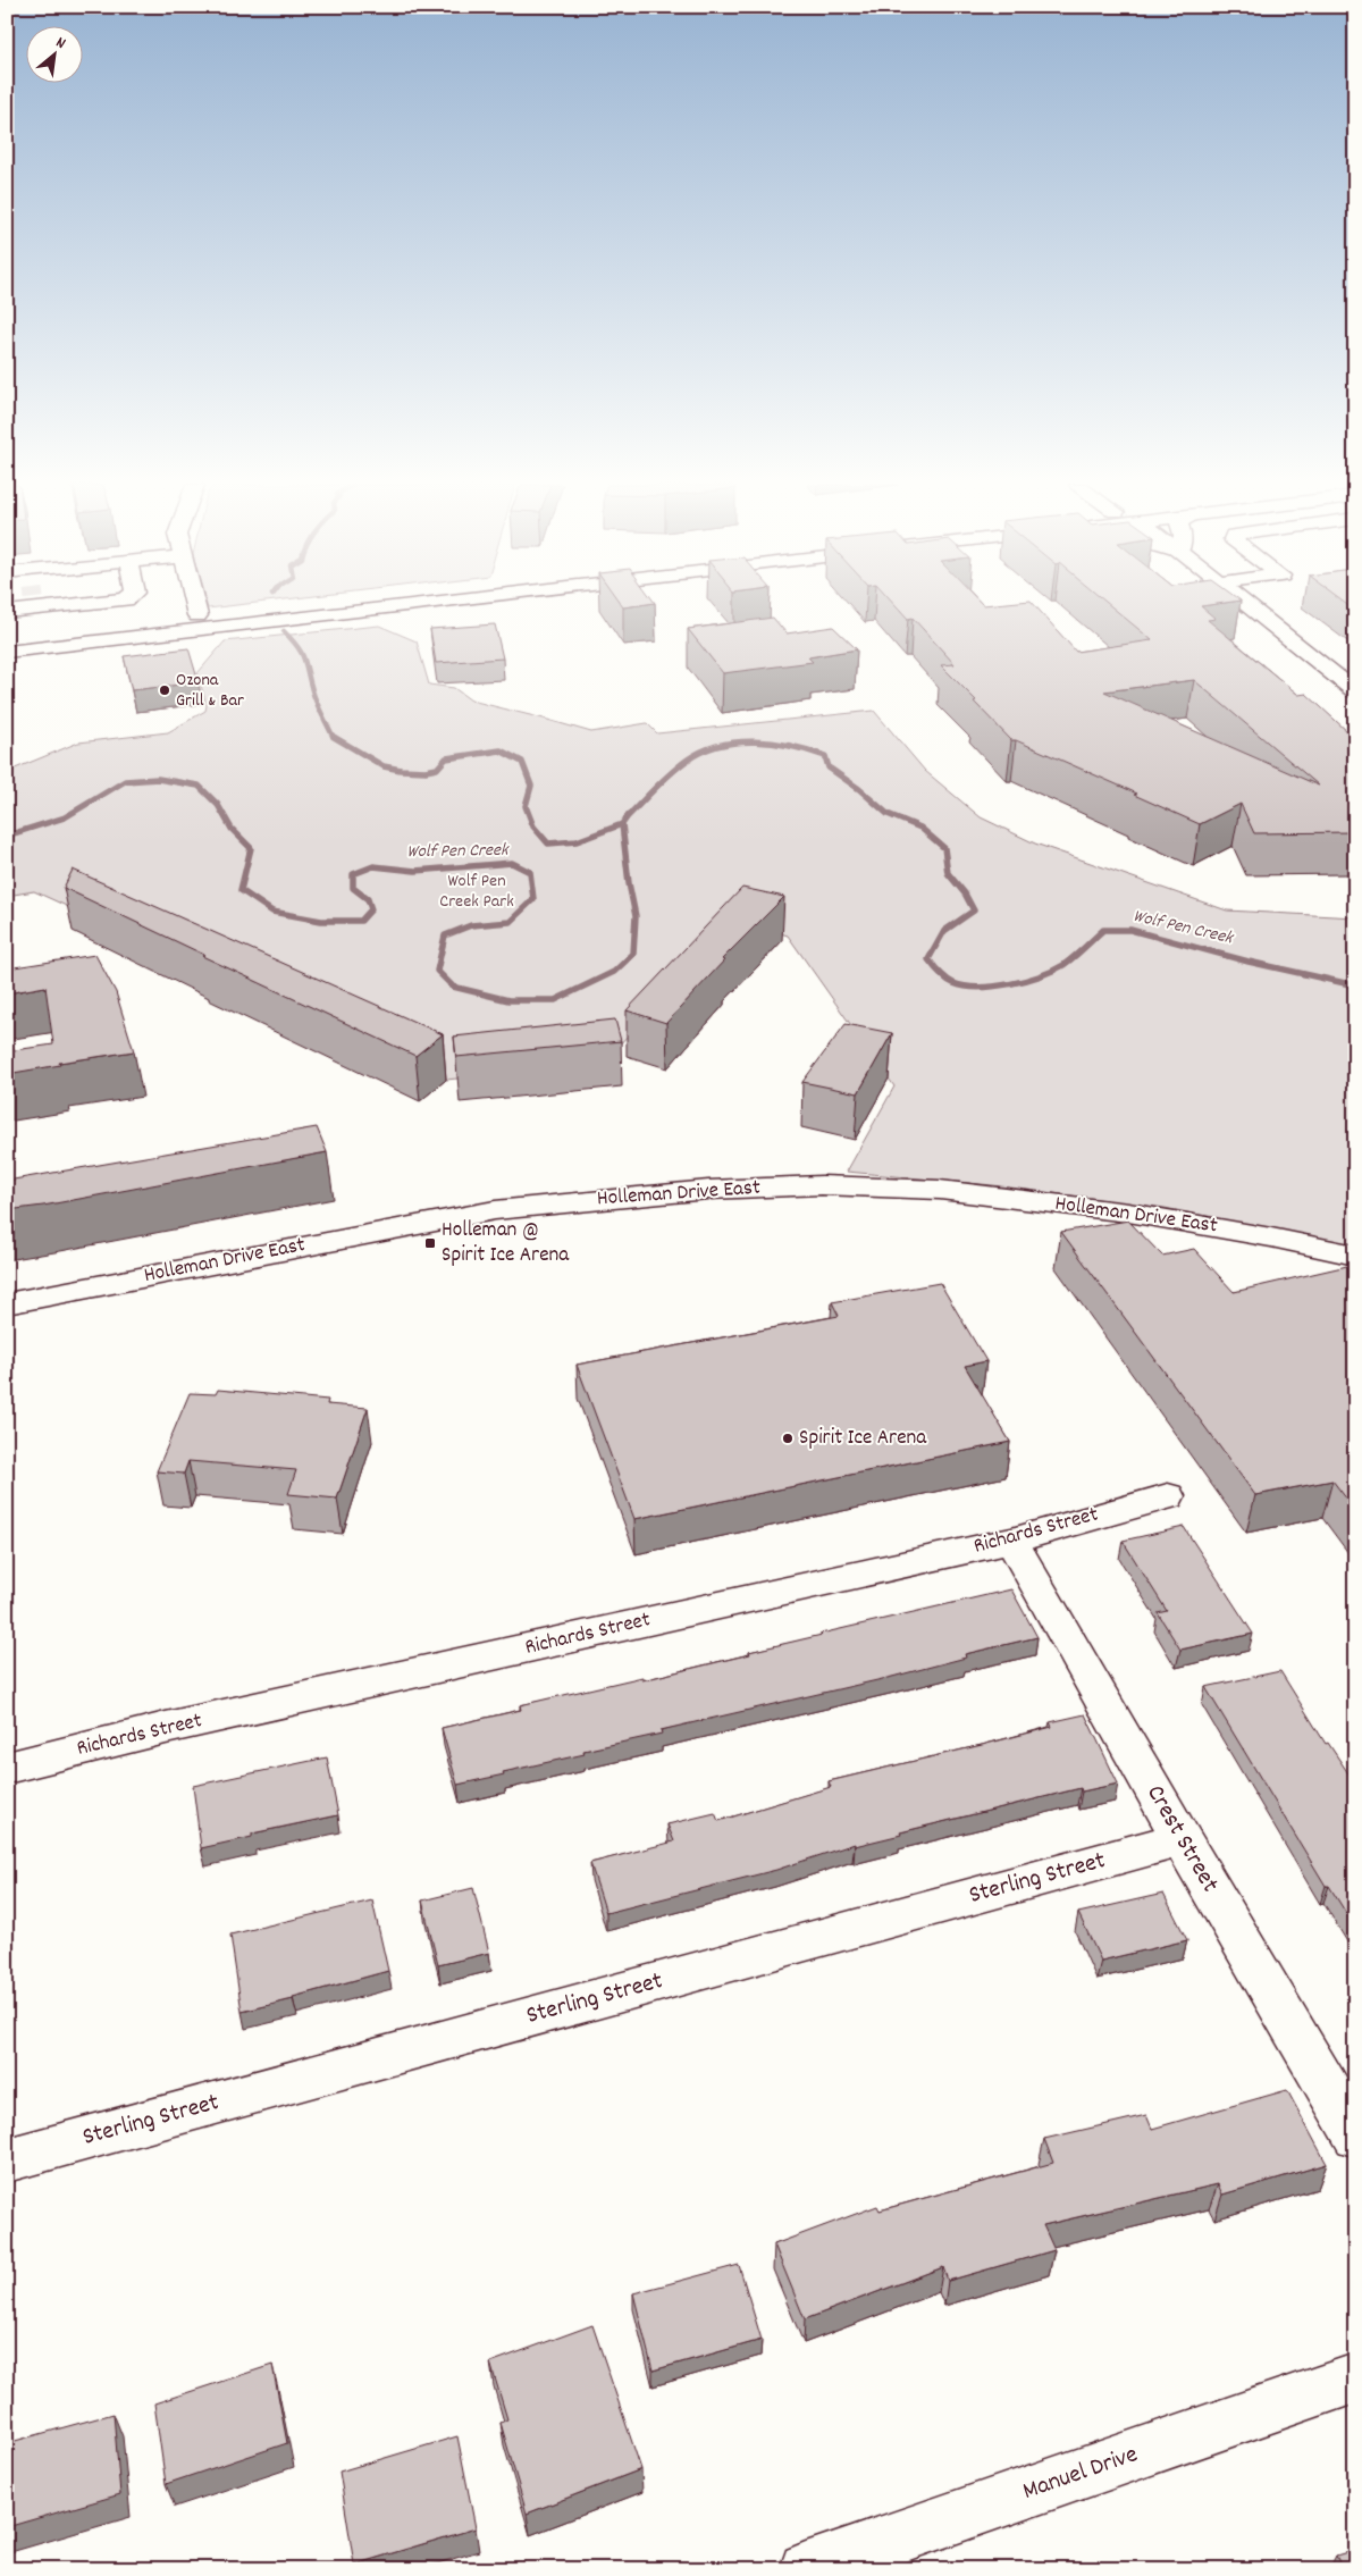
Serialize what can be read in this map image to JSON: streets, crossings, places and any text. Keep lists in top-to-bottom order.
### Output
{
  "streets": {
    "main road": [
      "Holleman Drive East",
      "Richards Street",
      "Crest Street",
      "Sterling Street",
      "Manuel Drive"
    ]
  },
  "crossings": [
    ["Richards Street", "Crest Street"],
    ["Crest Street", "Sterling Street"]
  ],
  "water": ["Wolf Pen Creek"],
  "parks": ["Wolf Pen Creek Park"],
  "places": {
    "other": ["Ozona Grill & Bar", "Spirit Ice Arena"],
    "transit": ["Holleman @ Spirit Ice Arena"]
  },
  "north": "top right"
}
